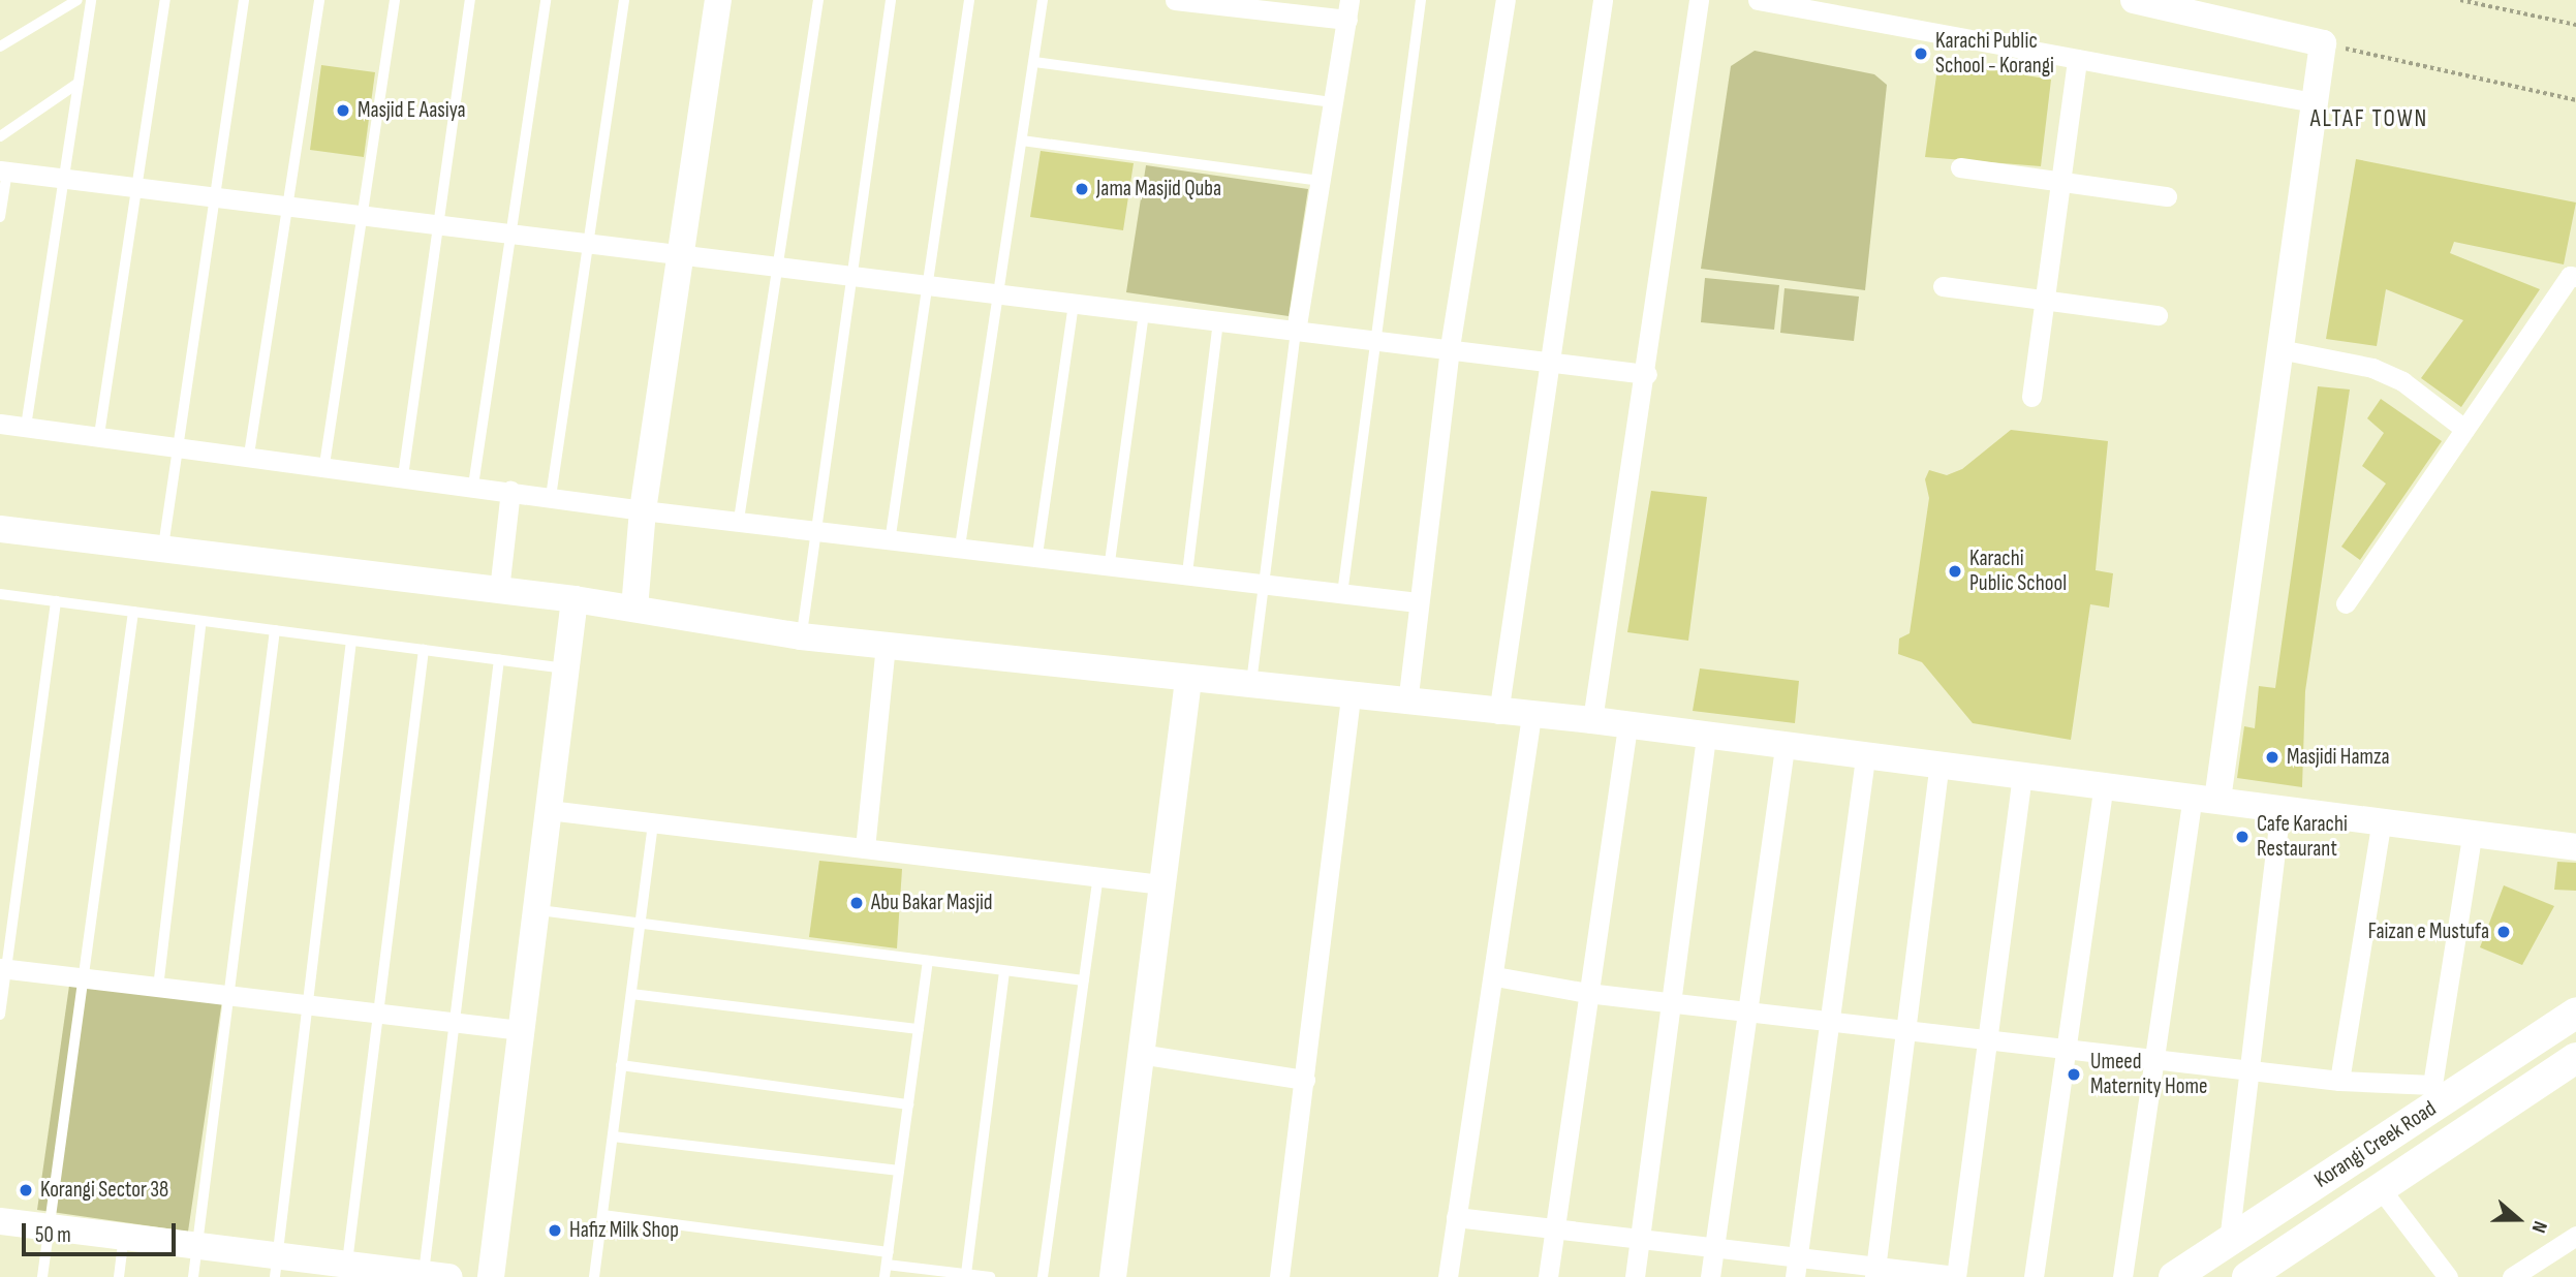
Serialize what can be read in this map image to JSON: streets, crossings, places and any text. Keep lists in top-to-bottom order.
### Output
{
  "streets": {
    "main road": ["Korangi Creek Road"]
  },
  "districts": ["ALTAF TOWN"],
  "places": [
    "Karachi Public School - Korangi",
    "Masjid E Aasiya",
    "Jama Masjid Quba",
    "Karachi Public School",
    "Masjidi Hamza",
    "Cafe Karachi Restaurant",
    "Abu Bakar Masjid",
    "Faizan e Mustufa",
    "Umeed Maternity Home",
    "Korangi Sector 38",
    "Hafiz Milk Shop"
  ],
  "scale_bar": "50 m",
  "north": "right"
}
